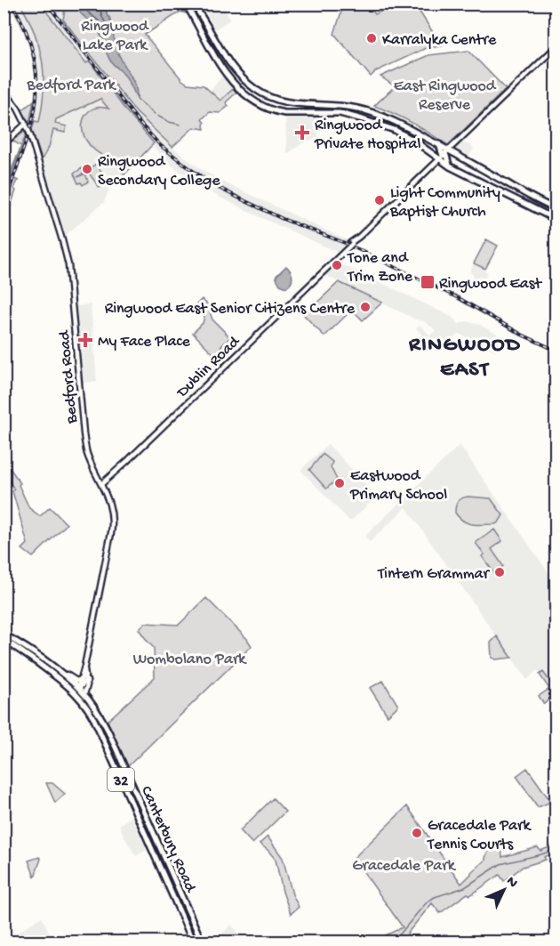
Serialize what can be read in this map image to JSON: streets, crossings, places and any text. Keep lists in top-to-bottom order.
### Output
{
  "streets": {
    "main road": [
      "Dublin Road",
      "Bedford Road",
      "32",
      "Canterbury Road"
    ]
  },
  "crossings": [
    ["Dublin Road", "Bedford Road"],
    ["Bedford Road", "Canterbury Road"]
  ],
  "districts": ["RINGWOOD EAST"],
  "parks": [
    "Ringwood Lake Park",
    "Bedford Park",
    "East Ringwood Reserve",
    "Wombolano Park",
    "Gracedale Park"
  ],
  "places": {
    "other": [
      "Karralyka Centre",
      "Ringwood Secondary College",
      "Light Community Baptist Church",
      "Tone and Trim Zone",
      "Ringwood East Senior Citizens Centre",
      "Eastwood Primary School",
      "Tintern Grammar",
      "Gracedale Park Tennis Courts"
    ],
    "health": ["Ringwood Private Hospital", "My Face Place"],
    "transit": ["Ringwood East"]
  },
  "north": "top right"
}
